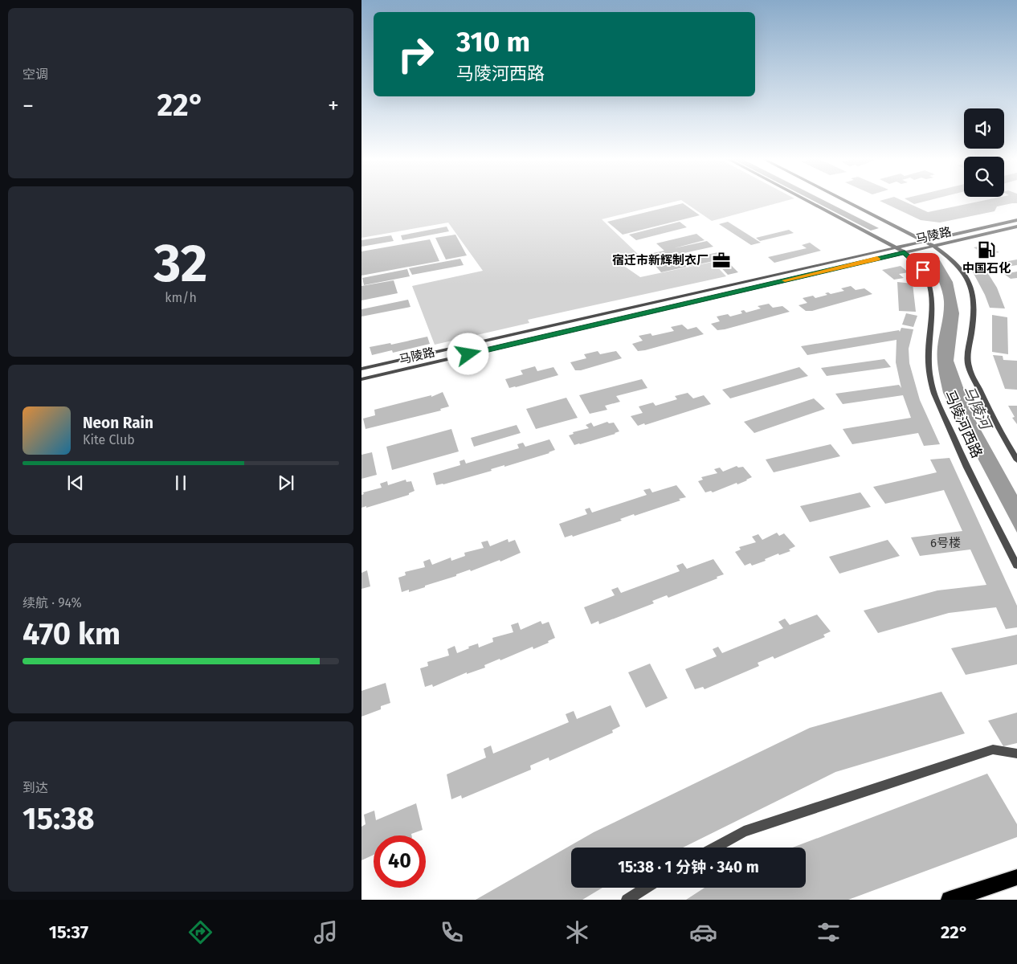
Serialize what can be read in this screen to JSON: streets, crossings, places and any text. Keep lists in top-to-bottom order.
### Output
{
  "streets": {
    "street": ["马陵路", "马陵河西路"]
  },
  "crossings": [
    ["马陵路", "马陵河西路"]
  ],
  "water": ["马陵河"],
  "places": {
    "fuel station": ["中国石化"],
    "office": ["宿迁市新辉制衣厂"]
  },
  "house_numbers": ["6号楼"],
  "page": {
    "tile": [
      "空调",
      ["32", "km/h"],
      ["续航 · 94%", "470 km"],
      ["到达", "15:38"]
    ],
    "turn": ["310 m", "马陵河西路"],
    "heat": ["−", "22°", "+"],
    "song": ["Neon Rain", "Kite Club"],
    "limit": "40",
    "trip": "15:38 · 1 分钟 · 340 m",
    "tabs": ["15:37", "22°"]
  }
}
